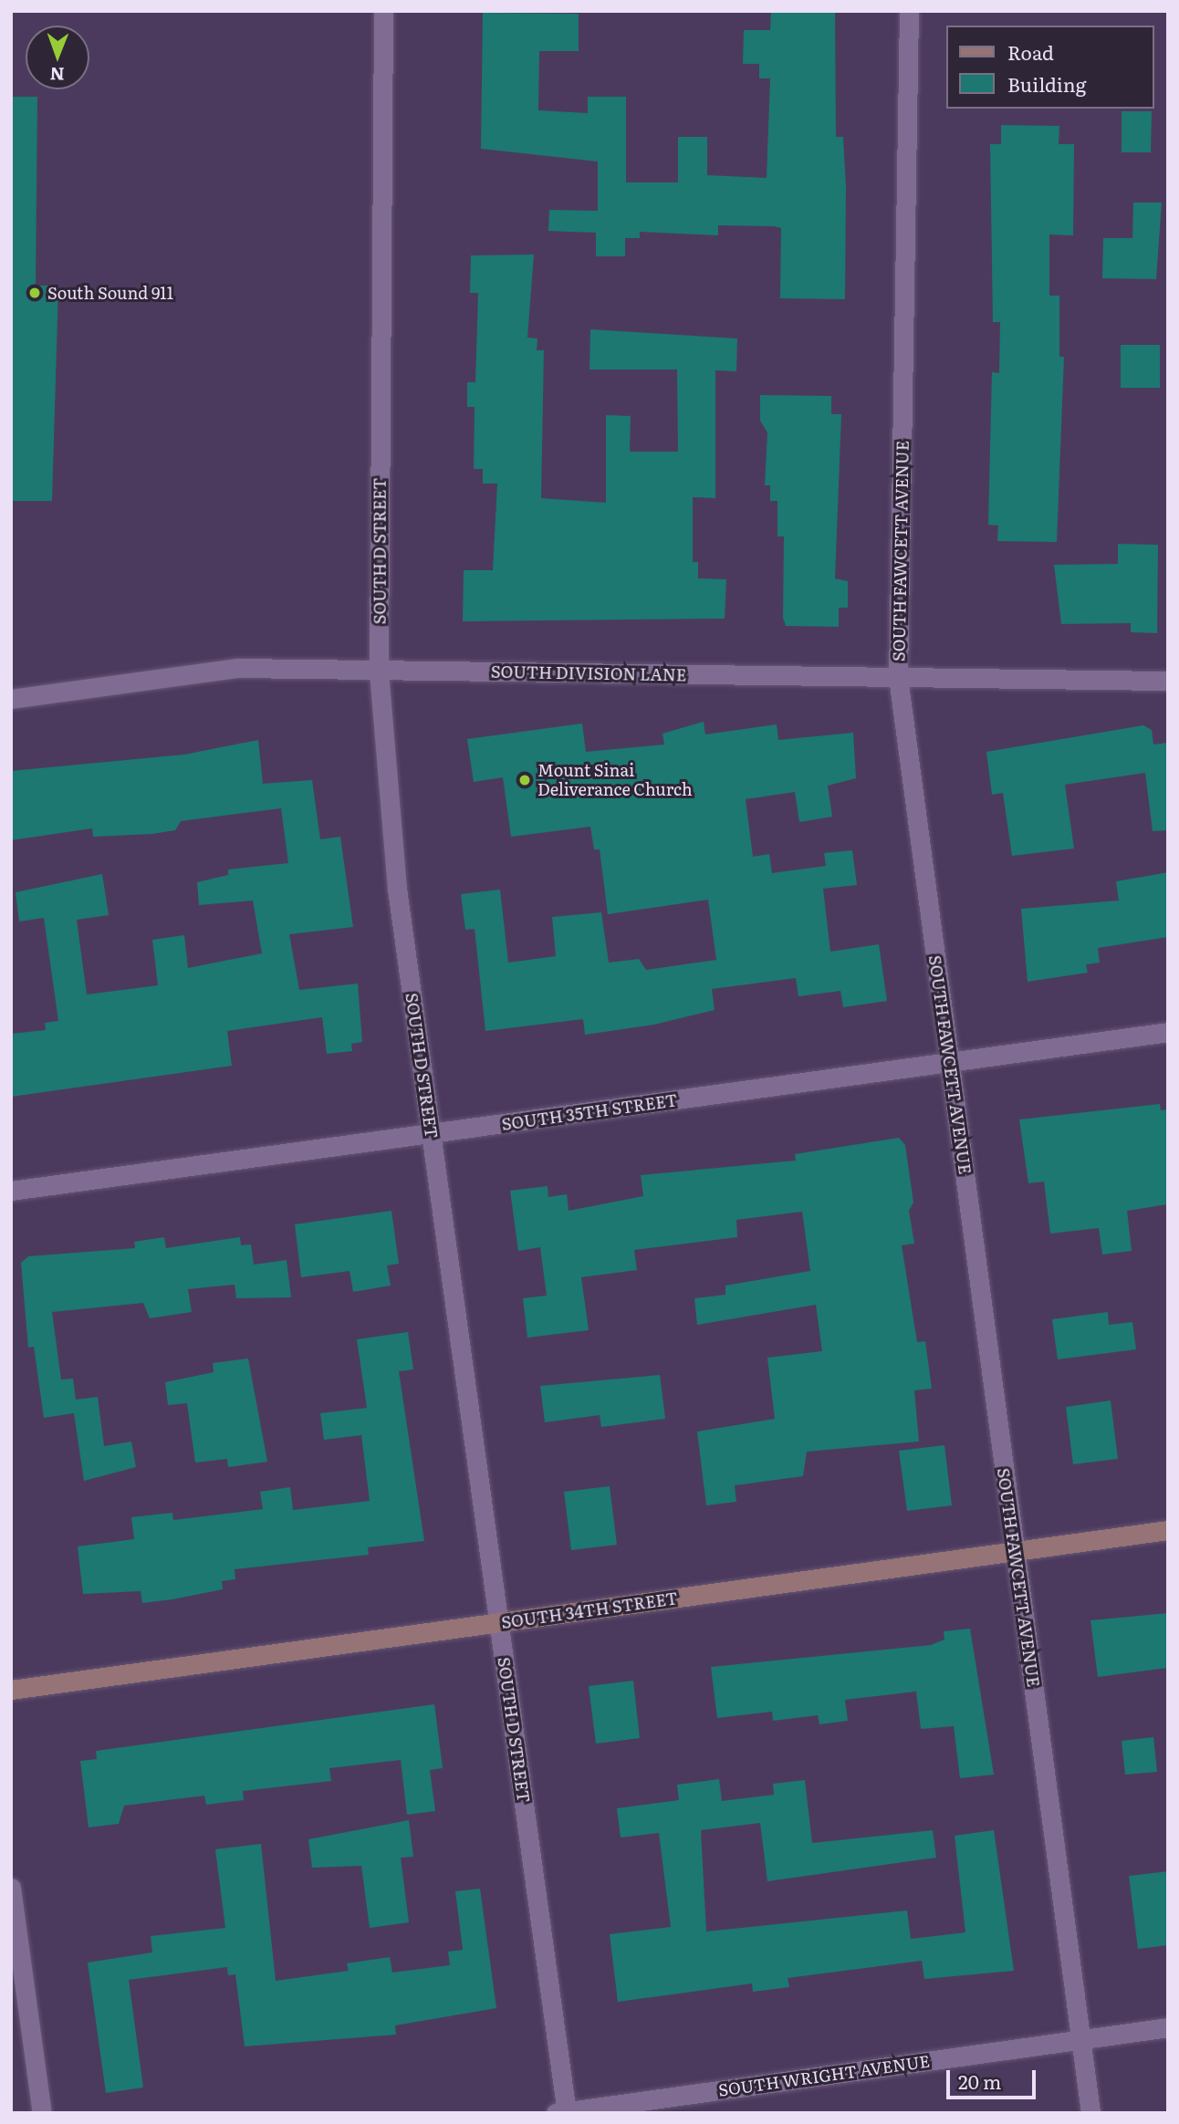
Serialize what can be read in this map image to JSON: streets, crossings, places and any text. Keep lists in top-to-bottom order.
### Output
{
  "streets": {
    "street": [
      "SOUTH D STREET",
      "SOUTH FAWCETT AVENUE",
      "SOUTH DIVISION LANE",
      "SOUTH 35TH STREET",
      "SOUTH 34TH STREET",
      "SOUTH WRIGHT AVENUE"
    ]
  },
  "crossings": [
    ["SOUTH D STREET", "SOUTH DIVISION LANE"],
    ["SOUTH D STREET", "SOUTH 35TH STREET"],
    ["SOUTH D STREET", "SOUTH 34TH STREET"],
    ["SOUTH D STREET", "SOUTH WRIGHT AVENUE"],
    ["SOUTH FAWCETT AVENUE", "SOUTH DIVISION LANE"],
    ["SOUTH FAWCETT AVENUE", "SOUTH 35TH STREET"],
    ["SOUTH FAWCETT AVENUE", "SOUTH 34TH STREET"],
    ["SOUTH FAWCETT AVENUE", "SOUTH WRIGHT AVENUE"]
  ],
  "places": ["South Sound 911", "Mount Sinai Deliverance Church"],
  "legend": ["Road", "Building"],
  "scale_bar": "20 m",
  "north": "bottom"
}
